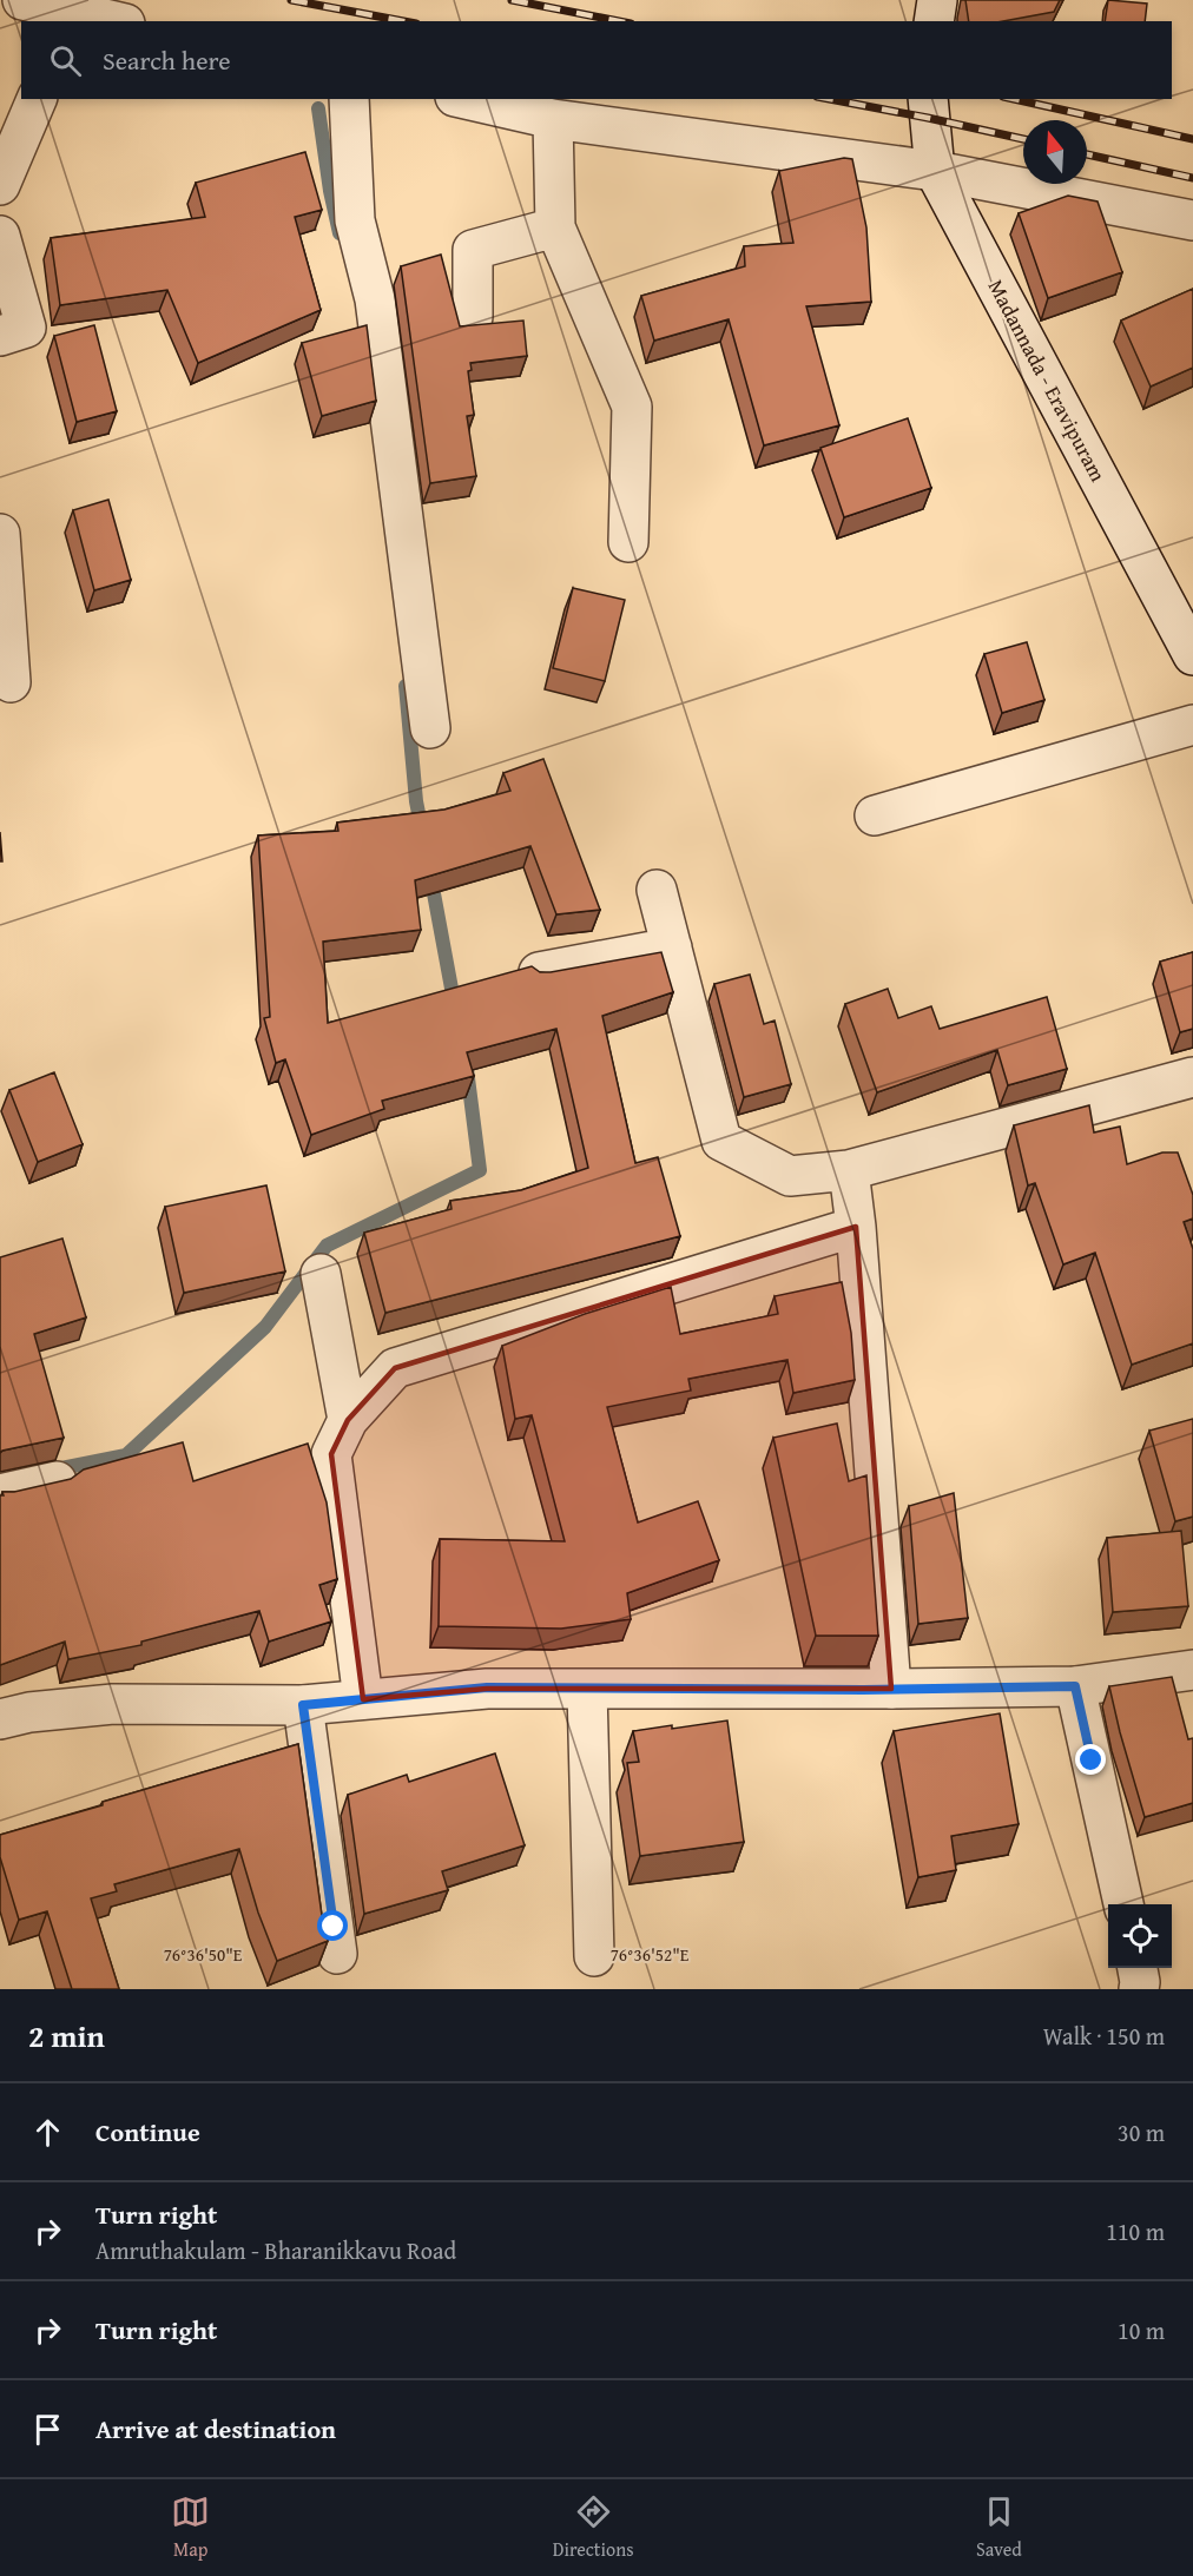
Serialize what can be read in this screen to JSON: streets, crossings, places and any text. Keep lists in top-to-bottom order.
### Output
{
  "streets": {
    "street": ["Madannada - Eravipuram"]
  },
  "north": "top",
  "page": {
    "search": "Search here",
    "heading": ["2 min", "Walk · 150 m"],
    "list": [
      ["Continue", "30 m"],
      ["Turn right", "Amruthakulam - Bharanikkavu Road", "110 m"],
      ["Turn right", "10 m"],
      "Arrive at destination"
    ],
    "nav": ["Map", "Directions", "Saved"]
  },
  "coordinates": ["76°36'50\"E", "76°36'52\"E"]
}
